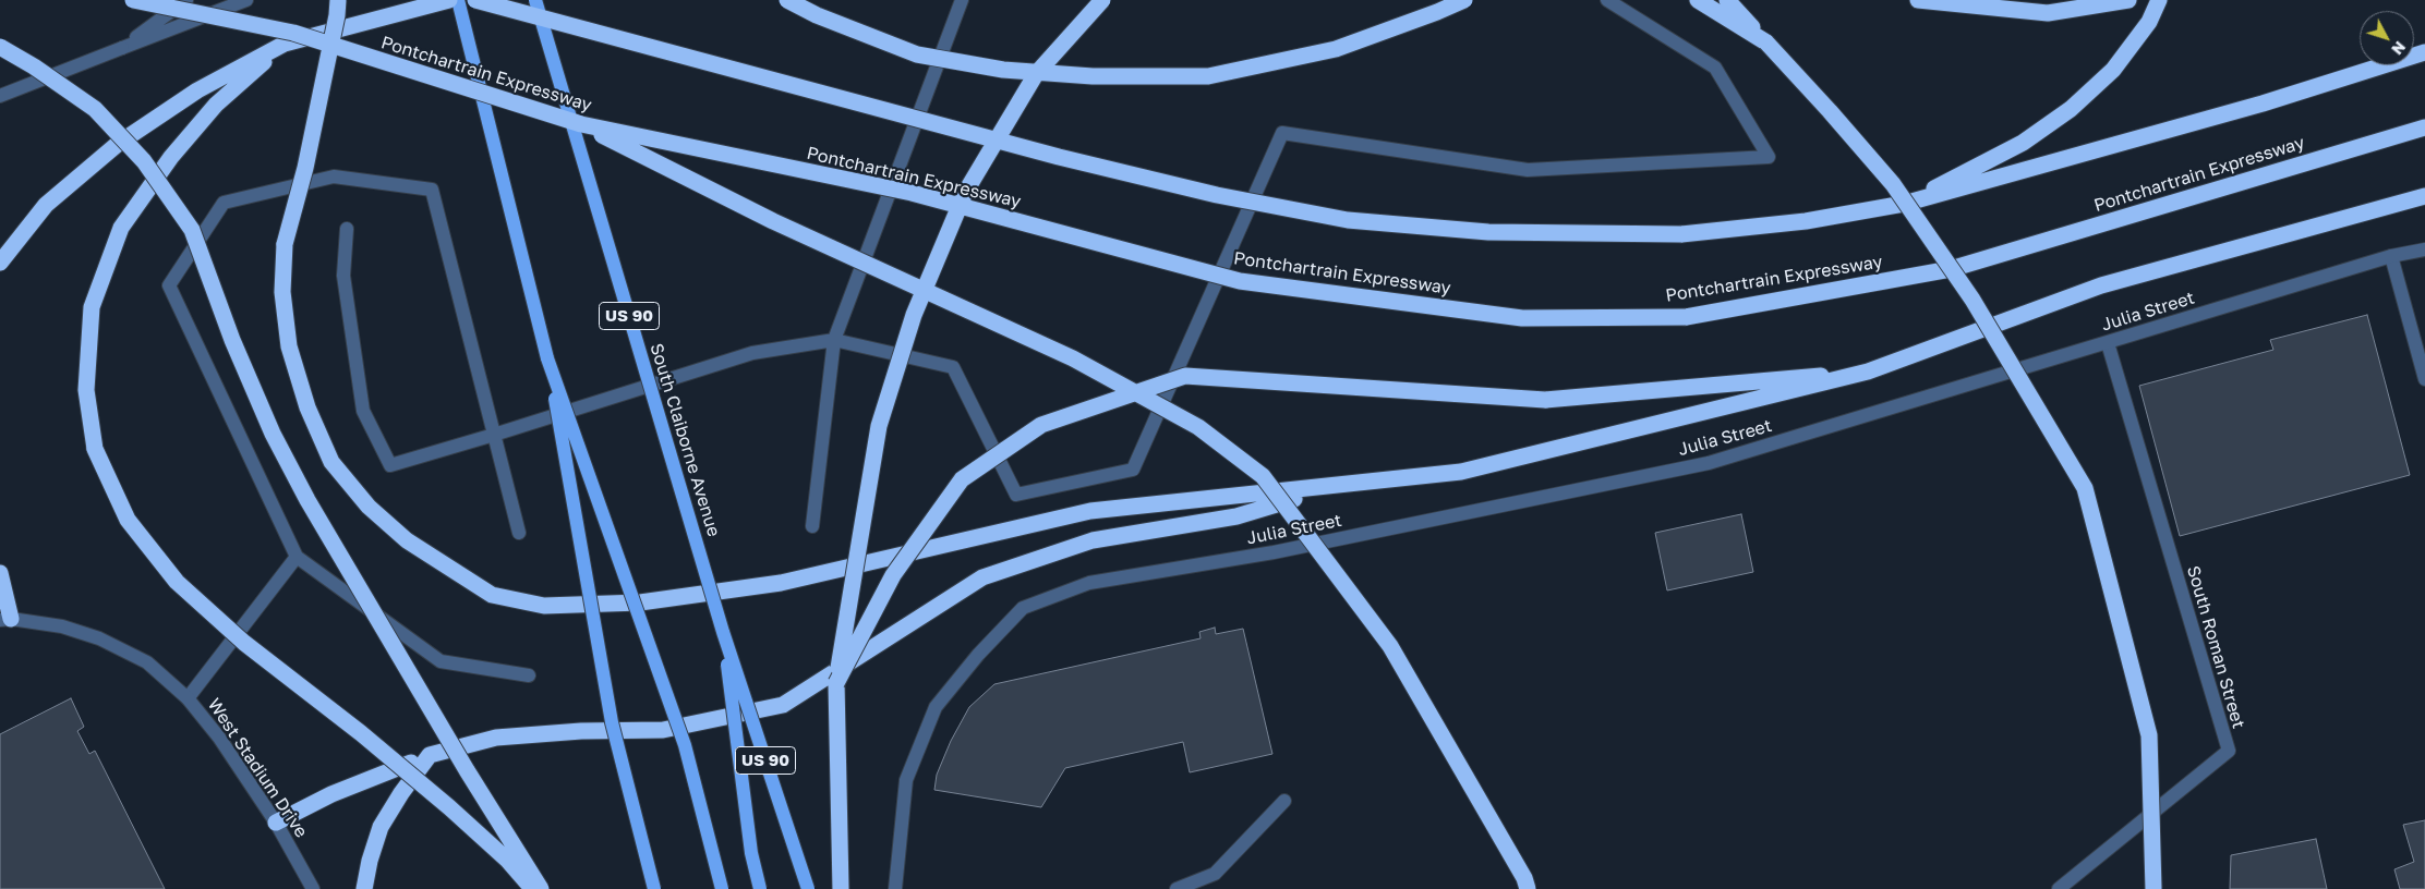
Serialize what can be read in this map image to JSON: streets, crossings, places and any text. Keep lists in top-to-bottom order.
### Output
{
  "streets": {
    "highway": ["Pontchartrain Expressway"],
    "main road": ["US 90", "South Claiborne Avenue"],
    "street": ["Julia Street", "South Roman Street", "West Stadium Drive"]
  },
  "crossings": [
    ["Julia Street", "South Roman Street"]
  ],
  "north": "bottom right"
}
